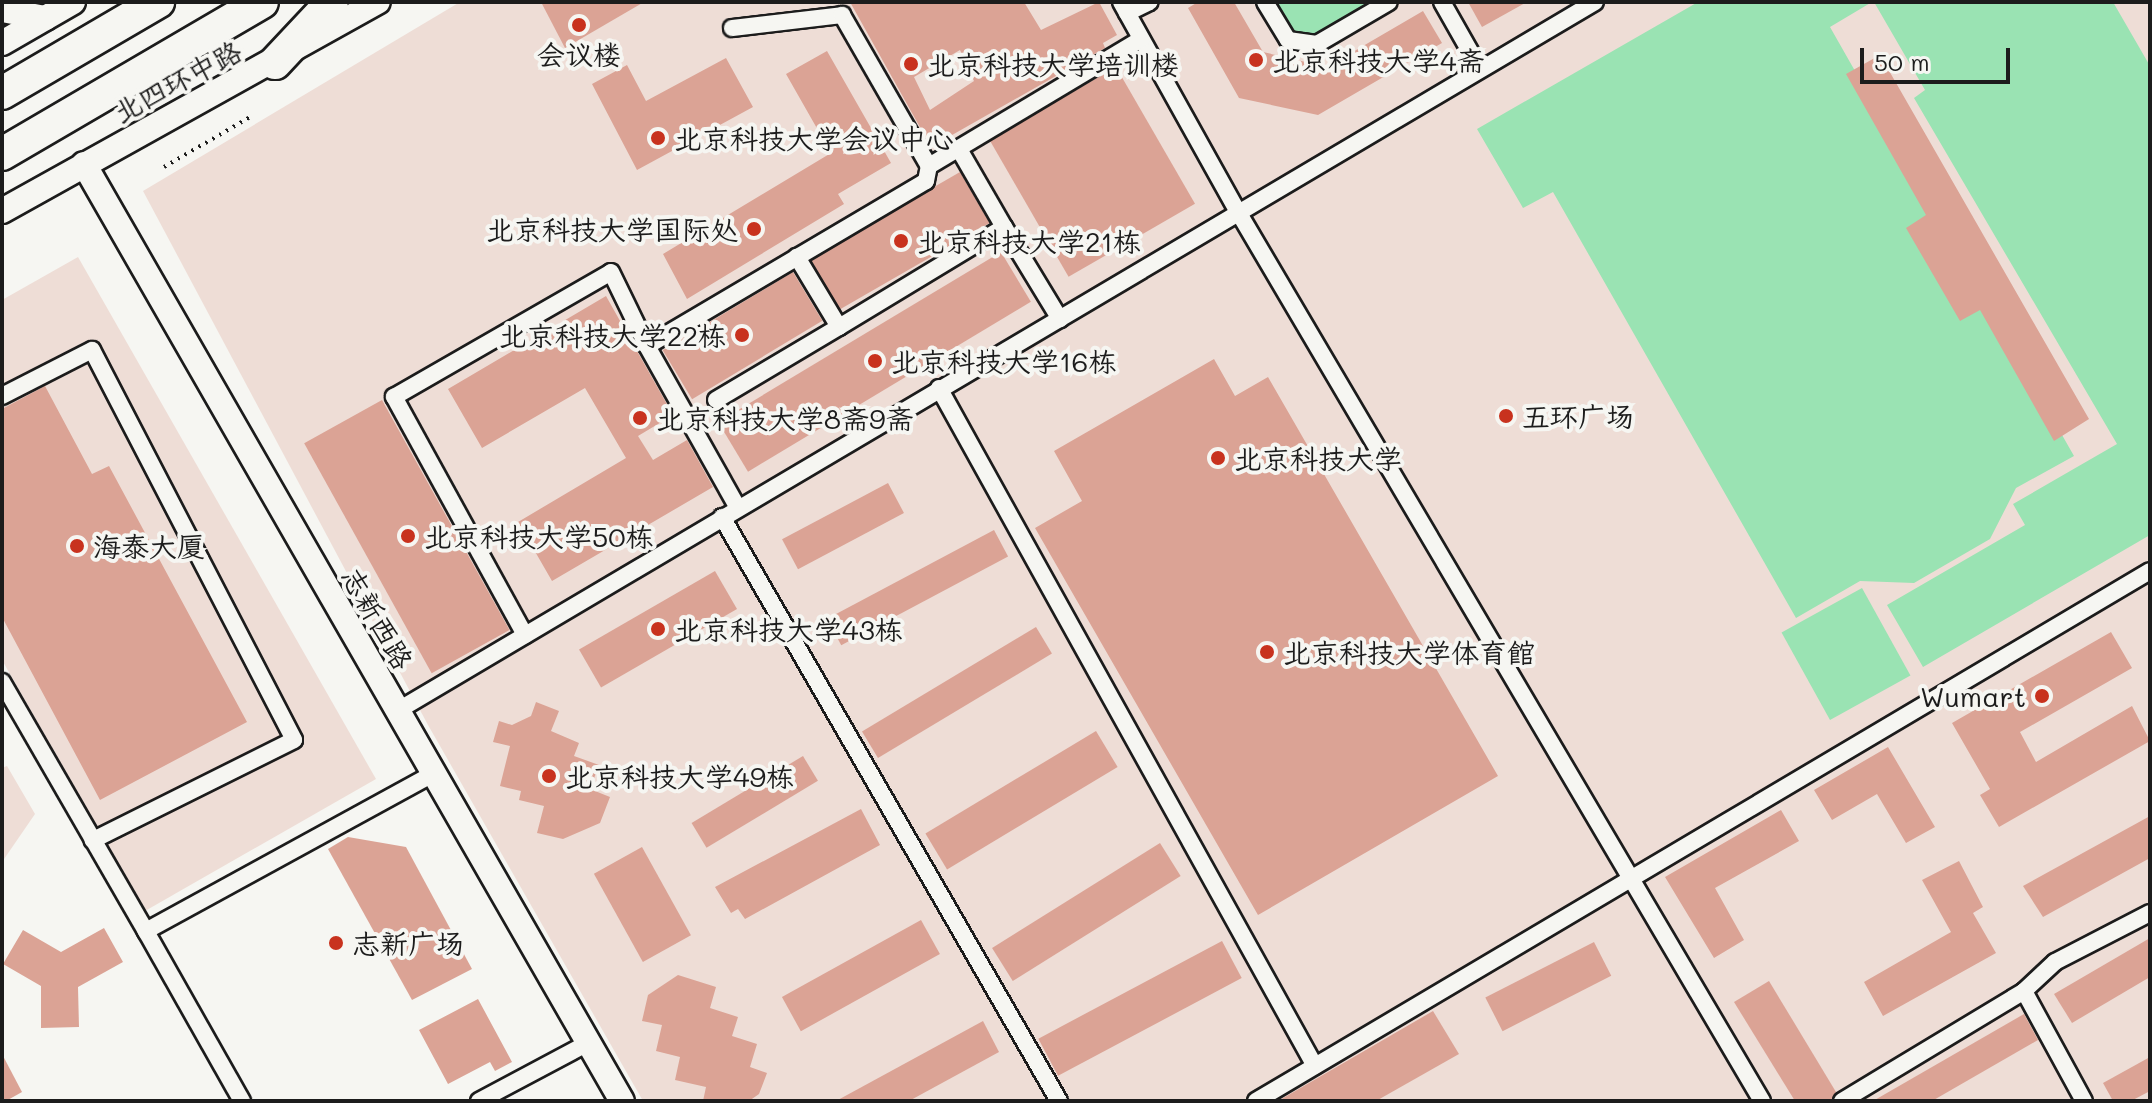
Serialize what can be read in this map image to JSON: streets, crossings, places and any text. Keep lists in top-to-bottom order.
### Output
{
  "streets": {
    "street": ["北四环中路", "志新西路"]
  },
  "crossings": [
    ["北四环中路", "志新西路"]
  ],
  "places": [
    "会议楼",
    "北京科技大学4斋",
    "北京科技大学培训楼",
    "北京科技大学会议中心",
    "北京科技大学国际处",
    "北京科技大学21栋",
    "北京科技大学22栋",
    "北京科技大学16栋",
    "五环广场",
    "北京科技大学8斋9斋",
    "北京科技大学",
    "北京科技大学50栋",
    "海泰大厦",
    "北京科技大学43栋",
    "北京科技大学体育館",
    "Wumart",
    "北京科技大学49栋",
    "志新广场"
  ],
  "scale_bar": "50 m"
}
